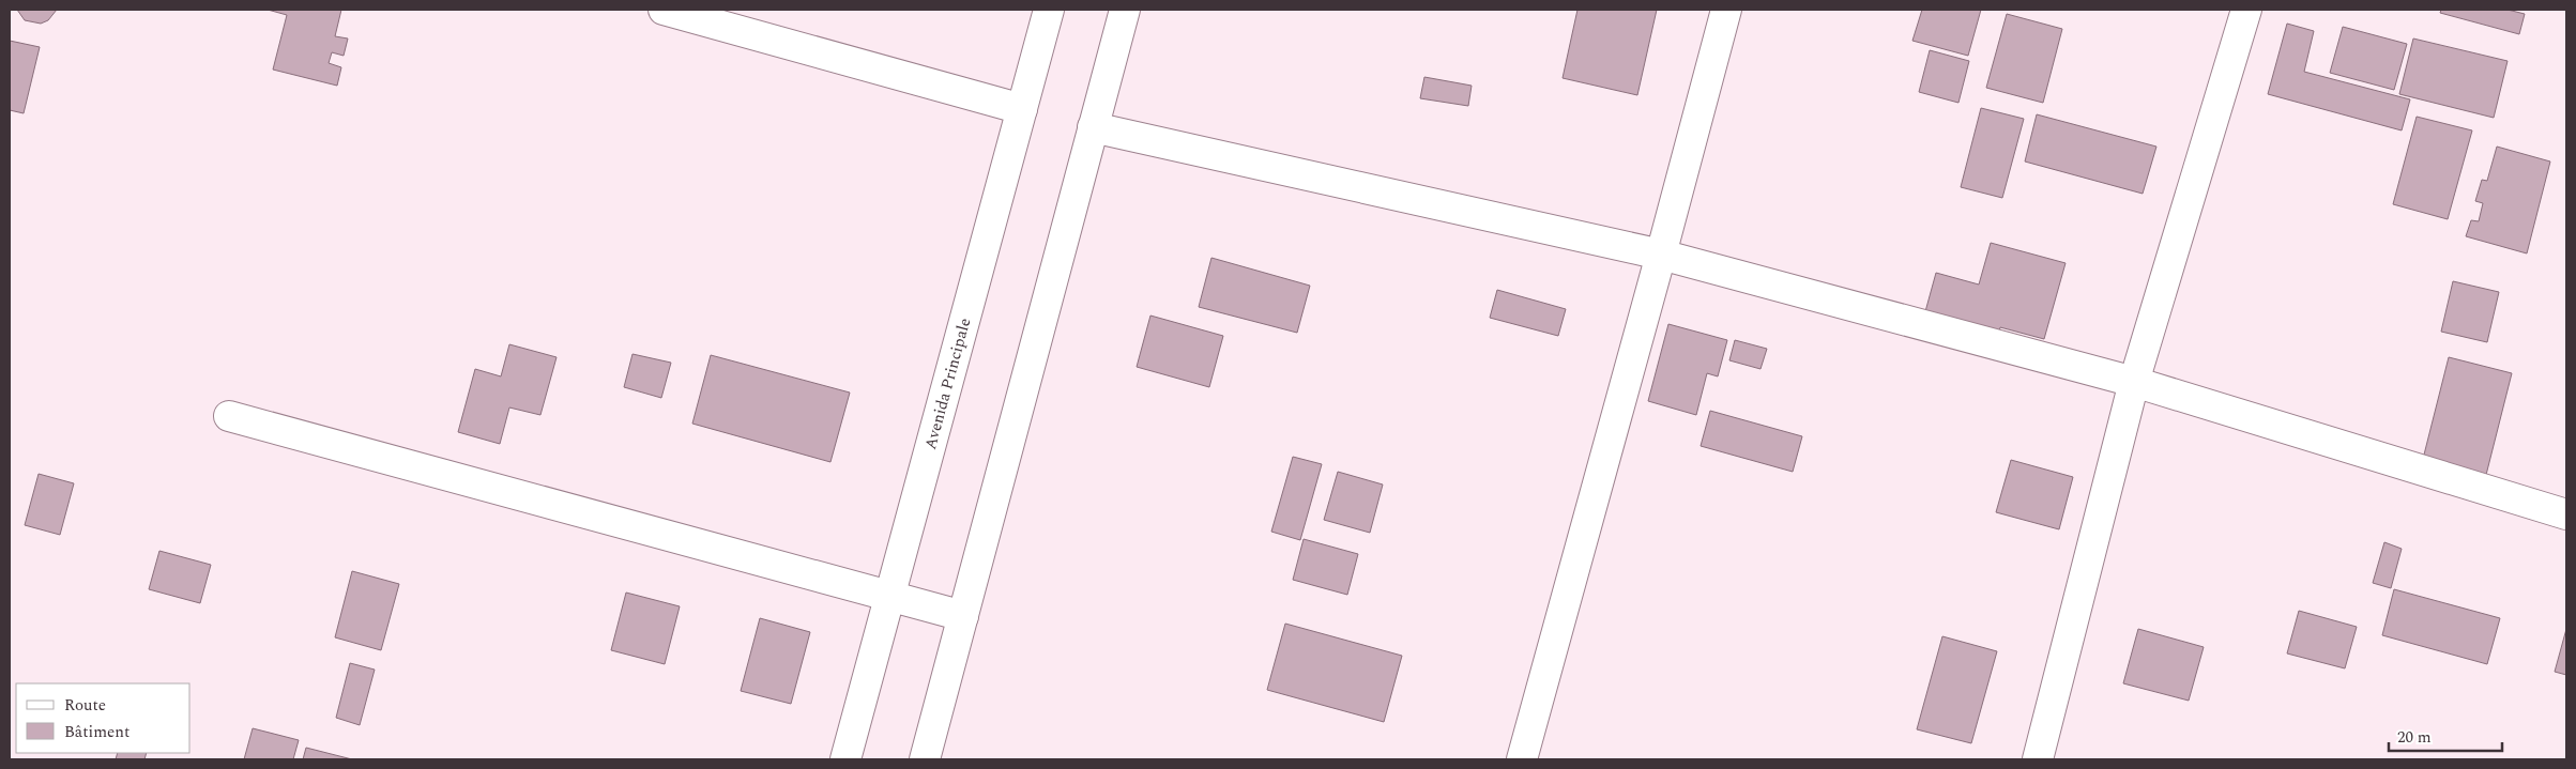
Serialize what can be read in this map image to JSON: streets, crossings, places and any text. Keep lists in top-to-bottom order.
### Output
{
  "streets": {
    "street": ["Avenida Principale"]
  },
  "legend": ["Route", "Bâtiment"],
  "scale_bar": "20 m"
}
